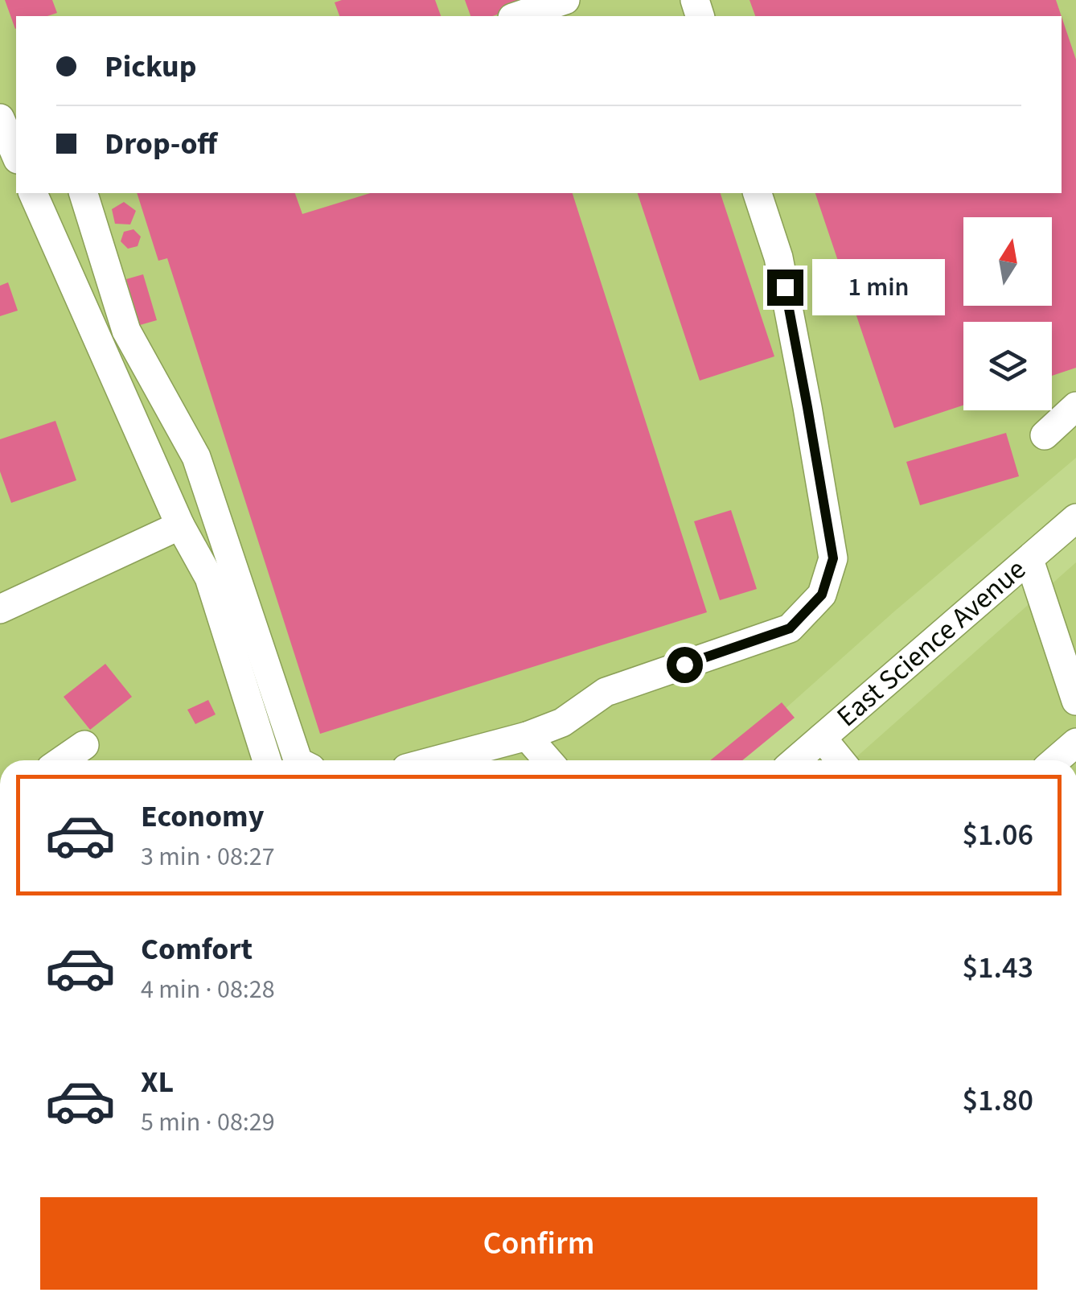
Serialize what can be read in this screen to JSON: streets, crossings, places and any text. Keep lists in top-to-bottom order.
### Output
{
  "streets": {
    "street": ["East Science Avenue"]
  },
  "north": "top",
  "page": {
    "banner": ["Pickup", "Drop-off"],
    "bubble": "1 min",
    "list": [
      {
        "name": "Economy",
        "note": "3 min · 08:27",
        "value": "$1.06"
      },
      {
        "name": "Comfort",
        "note": "4 min · 08:28",
        "value": "$1.43"
      },
      {
        "name": "XL",
        "note": "5 min · 08:29",
        "value": "$1.80"
      }
    ],
    "buttons": "Confirm"
  }
}
